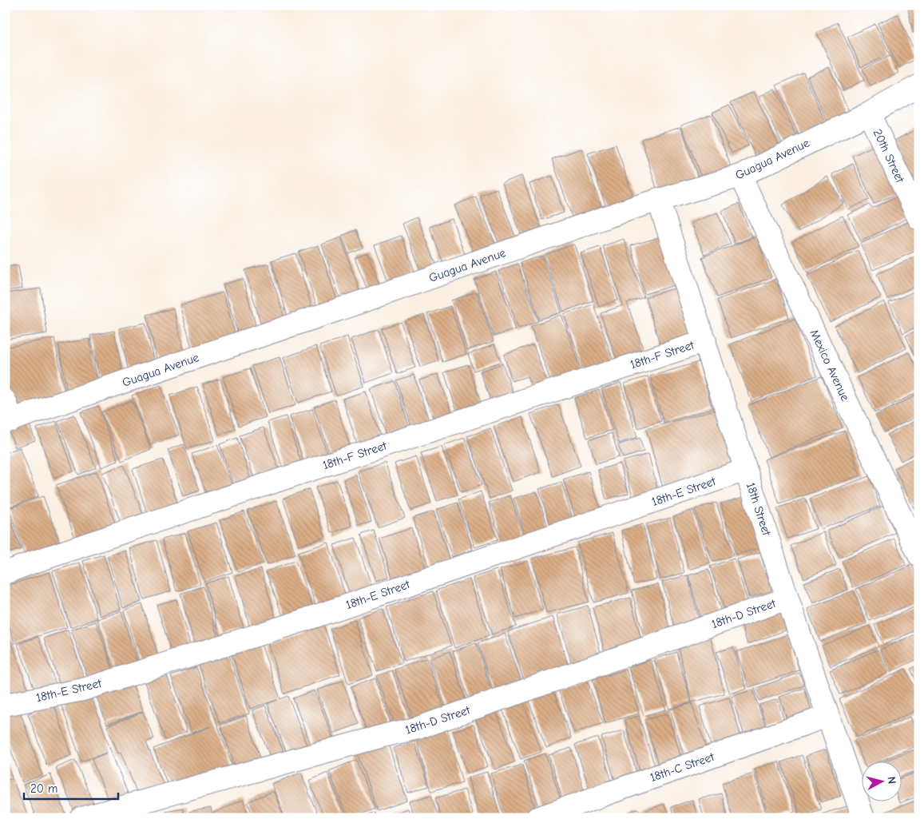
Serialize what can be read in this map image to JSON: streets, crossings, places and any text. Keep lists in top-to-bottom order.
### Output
{
  "streets": {
    "street": [
      "20th Street",
      "Guagua Avenue",
      "18th-F Street",
      "Mexico Avenue",
      "18th-E Street",
      "18th Street",
      "18th-D Street",
      "18th-C Street"
    ]
  },
  "crossings": [
    ["20th Street", "Guagua Avenue"],
    ["Guagua Avenue", "Mexico Avenue"],
    ["Guagua Avenue", "18th Street"],
    ["18th-F Street", "18th Street"],
    ["18th-E Street", "18th Street"],
    ["18th Street", "18th-D Street"],
    ["18th Street", "18th-C Street"]
  ],
  "scale_bar": "20 m",
  "north": "right"
}
